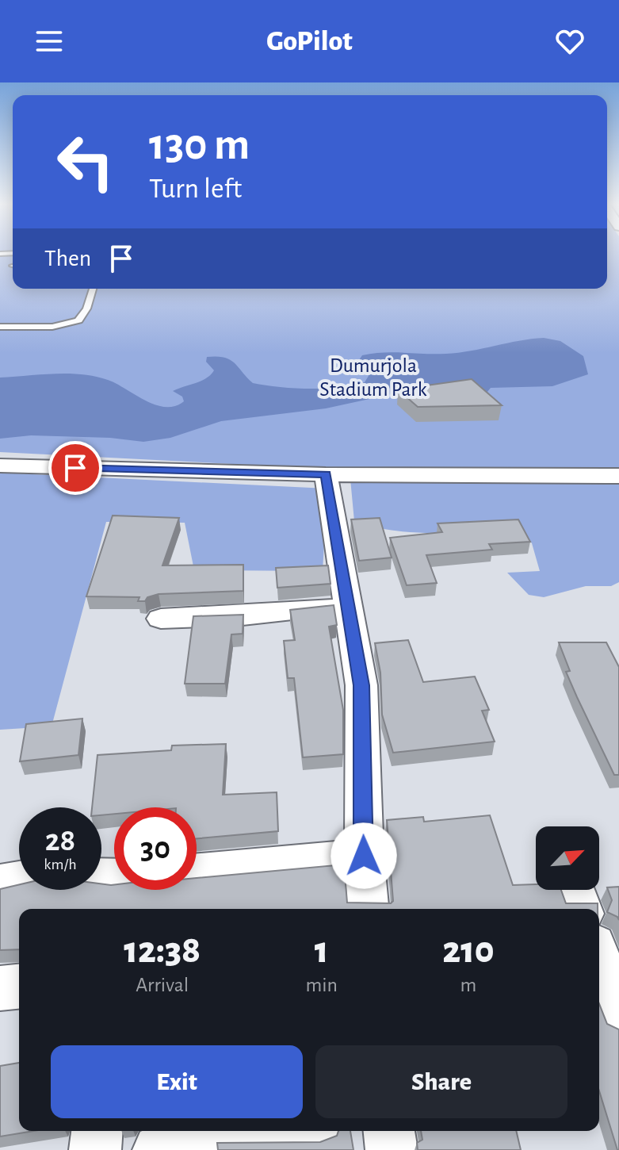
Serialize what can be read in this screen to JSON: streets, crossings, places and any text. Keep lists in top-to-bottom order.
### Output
{
  "parks": ["Dumurjola Stadium Park"],
  "north": "top right",
  "page": {
    "header": "GoPilot",
    "turn": ["130 m", "Turn left"],
    "then": "Then",
    "speed": "28 km/h",
    "limit": "30",
    "eta": [
      "12:38",
      "Arrival",
      "1",
      "min",
      "210",
      "m"
    ],
    "buttons": ["Exit", "Share"]
  }
}
